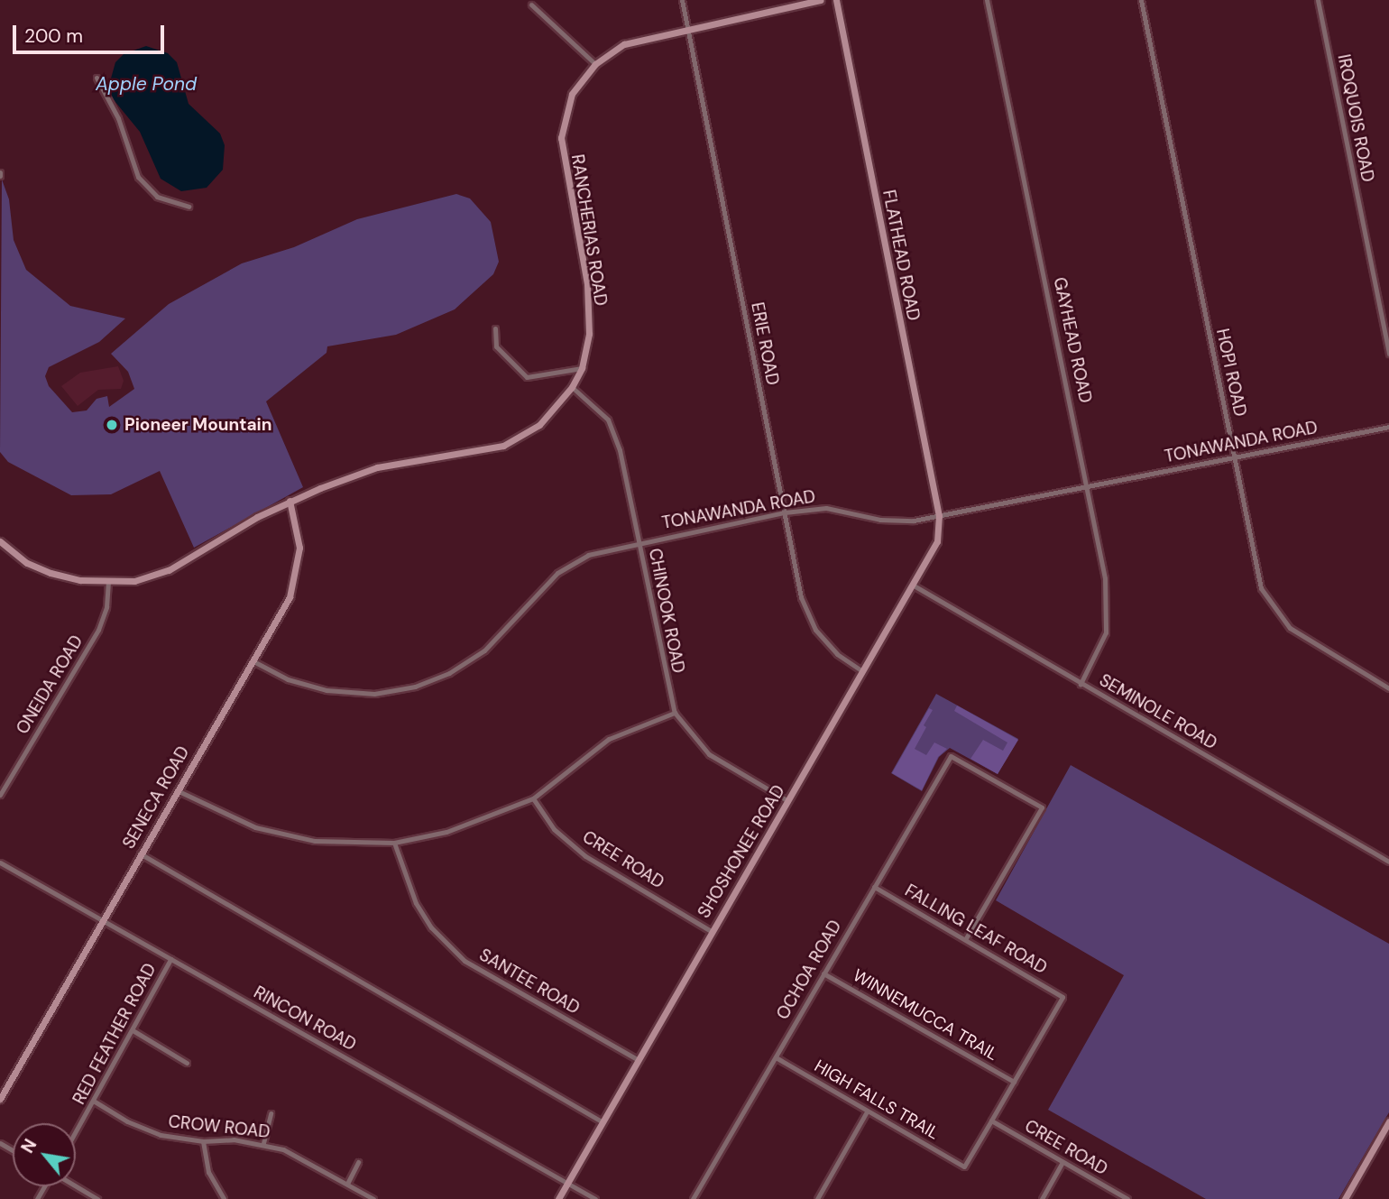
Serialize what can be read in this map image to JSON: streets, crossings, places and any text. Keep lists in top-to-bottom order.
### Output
{
  "streets": {
    "street": [
      "IROQUOIS ROAD",
      "RANCHERIAS ROAD",
      "FLATHEAD ROAD",
      "GAYHEAD ROAD",
      "ERIE ROAD",
      "HOPI ROAD",
      "TONAWANDA ROAD",
      "CHINOOK ROAD",
      "ONEIDA ROAD",
      "SEMINOLE ROAD",
      "SENECA ROAD",
      "SHOSHONEE ROAD",
      "CREE ROAD",
      "FALLING LEAF ROAD",
      "OCHOA ROAD",
      "SANTEE ROAD",
      "WINNEMUCCA TRAIL",
      "RINCON ROAD",
      "RED FEATHER ROAD",
      "HIGH FALLS TRAIL",
      "CROW ROAD"
    ]
  },
  "crossings": [
    ["RANCHERIAS ROAD", "ERIE ROAD"],
    ["RANCHERIAS ROAD", "CHINOOK ROAD"],
    ["RANCHERIAS ROAD", "ONEIDA ROAD"],
    ["RANCHERIAS ROAD", "SENECA ROAD"],
    ["FLATHEAD ROAD", "TONAWANDA ROAD"],
    ["FLATHEAD ROAD", "SHOSHONEE ROAD"],
    ["GAYHEAD ROAD", "TONAWANDA ROAD"],
    ["GAYHEAD ROAD", "SEMINOLE ROAD"],
    ["ERIE ROAD", "TONAWANDA ROAD"],
    ["ERIE ROAD", "SHOSHONEE ROAD"],
    ["HOPI ROAD", "TONAWANDA ROAD"],
    ["TONAWANDA ROAD", "CHINOOK ROAD"],
    ["TONAWANDA ROAD", "SENECA ROAD"],
    ["TONAWANDA ROAD", "SHOSHONEE ROAD"],
    ["CHINOOK ROAD", "SHOSHONEE ROAD"],
    ["SEMINOLE ROAD", "SHOSHONEE ROAD"],
    ["SENECA ROAD", "RINCON ROAD"],
    ["SHOSHONEE ROAD", "CREE ROAD"],
    ["SHOSHONEE ROAD", "SANTEE ROAD"],
    ["SHOSHONEE ROAD", "RINCON ROAD"],
    ["CREE ROAD", "HIGH FALLS TRAIL"],
    ["FALLING LEAF ROAD", "OCHOA ROAD"],
    ["FALLING LEAF ROAD", "WINNEMUCCA TRAIL"],
    ["OCHOA ROAD", "WINNEMUCCA TRAIL"],
    ["OCHOA ROAD", "HIGH FALLS TRAIL"],
    ["RINCON ROAD", "RED FEATHER ROAD"],
    ["RED FEATHER ROAD", "CROW ROAD"]
  ],
  "water": ["Apple Pond"],
  "places": ["Pioneer Mountain"],
  "scale_bar": "200 m",
  "north": "top left"
}
